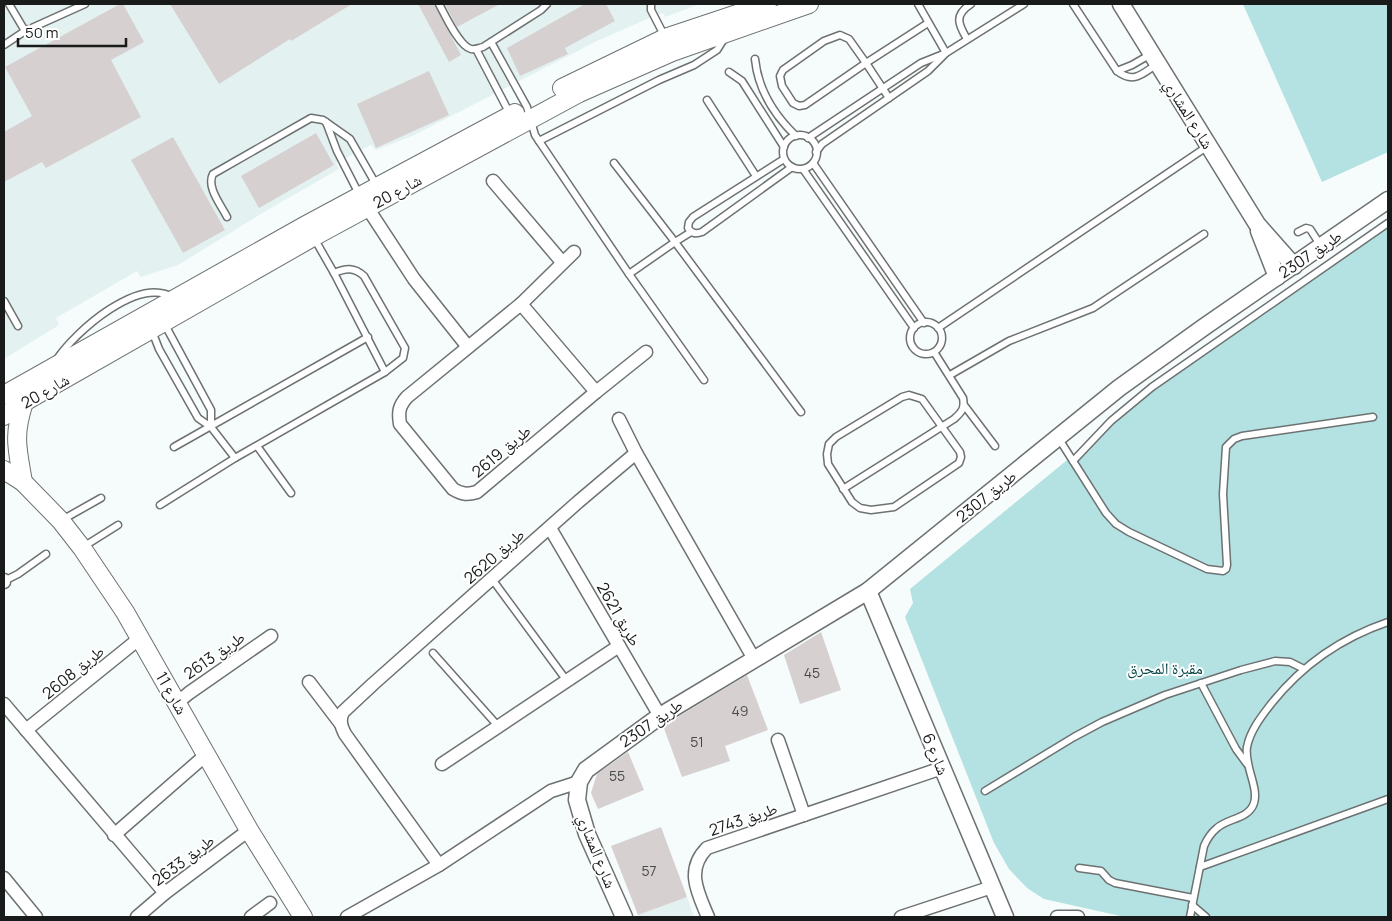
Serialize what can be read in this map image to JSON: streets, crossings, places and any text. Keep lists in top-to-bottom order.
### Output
{
  "streets": {
    "main road": ["شارع 20", "شارع 11"],
    "street": [
      "شارع المشاري",
      "طريق 2307",
      "طريق 2619",
      "طريق 2620",
      "طريق 2621",
      "طريق 2613",
      "طريق 2608",
      "شارع 6",
      "طريق 2743",
      "طريق 2633"
    ]
  },
  "crossings": [
    ["شارع المشاري", "طريق 2307"],
    ["طريق 2307", "طريق 2621"],
    ["طريق 2307", "شارع 6"],
    ["طريق 2620", "طريق 2621"],
    ["طريق 2613", "شارع 11"],
    ["طريق 2608", "شارع 11"],
    ["شارع 11", "طريق 2633"],
    ["شارع 6", "طريق 2743"]
  ],
  "parks": ["مقبرة المحرق"],
  "house_numbers": [
    "45",
    "49",
    "51",
    "55",
    "57"
  ],
  "scale_bar": "50 m"
}
